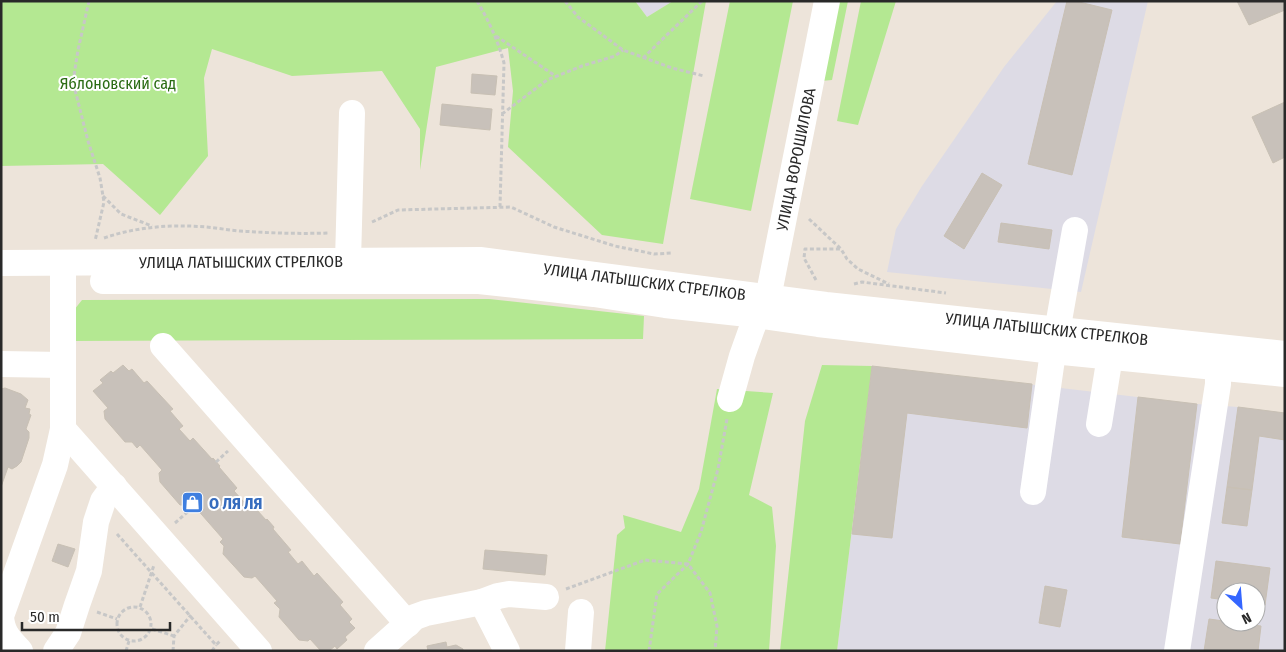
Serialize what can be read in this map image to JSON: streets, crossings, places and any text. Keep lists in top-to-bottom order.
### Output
{
  "streets": {
    "street": ["УЛИЦА ВОРОШИЛОВА", "УЛИЦА ЛАТЫШСКИХ СТРЕЛКОВ"]
  },
  "crossings": [
    ["УЛИЦА ВОРОШИЛОВА", "УЛИЦА ЛАТЫШСКИХ СТРЕЛКОВ"]
  ],
  "parks": ["Яблоновский сад"],
  "places": {
    "shop": ["О ЛЯ ЛЯ"]
  },
  "scale_bar": "50 m",
  "north": "bottom right"
}
